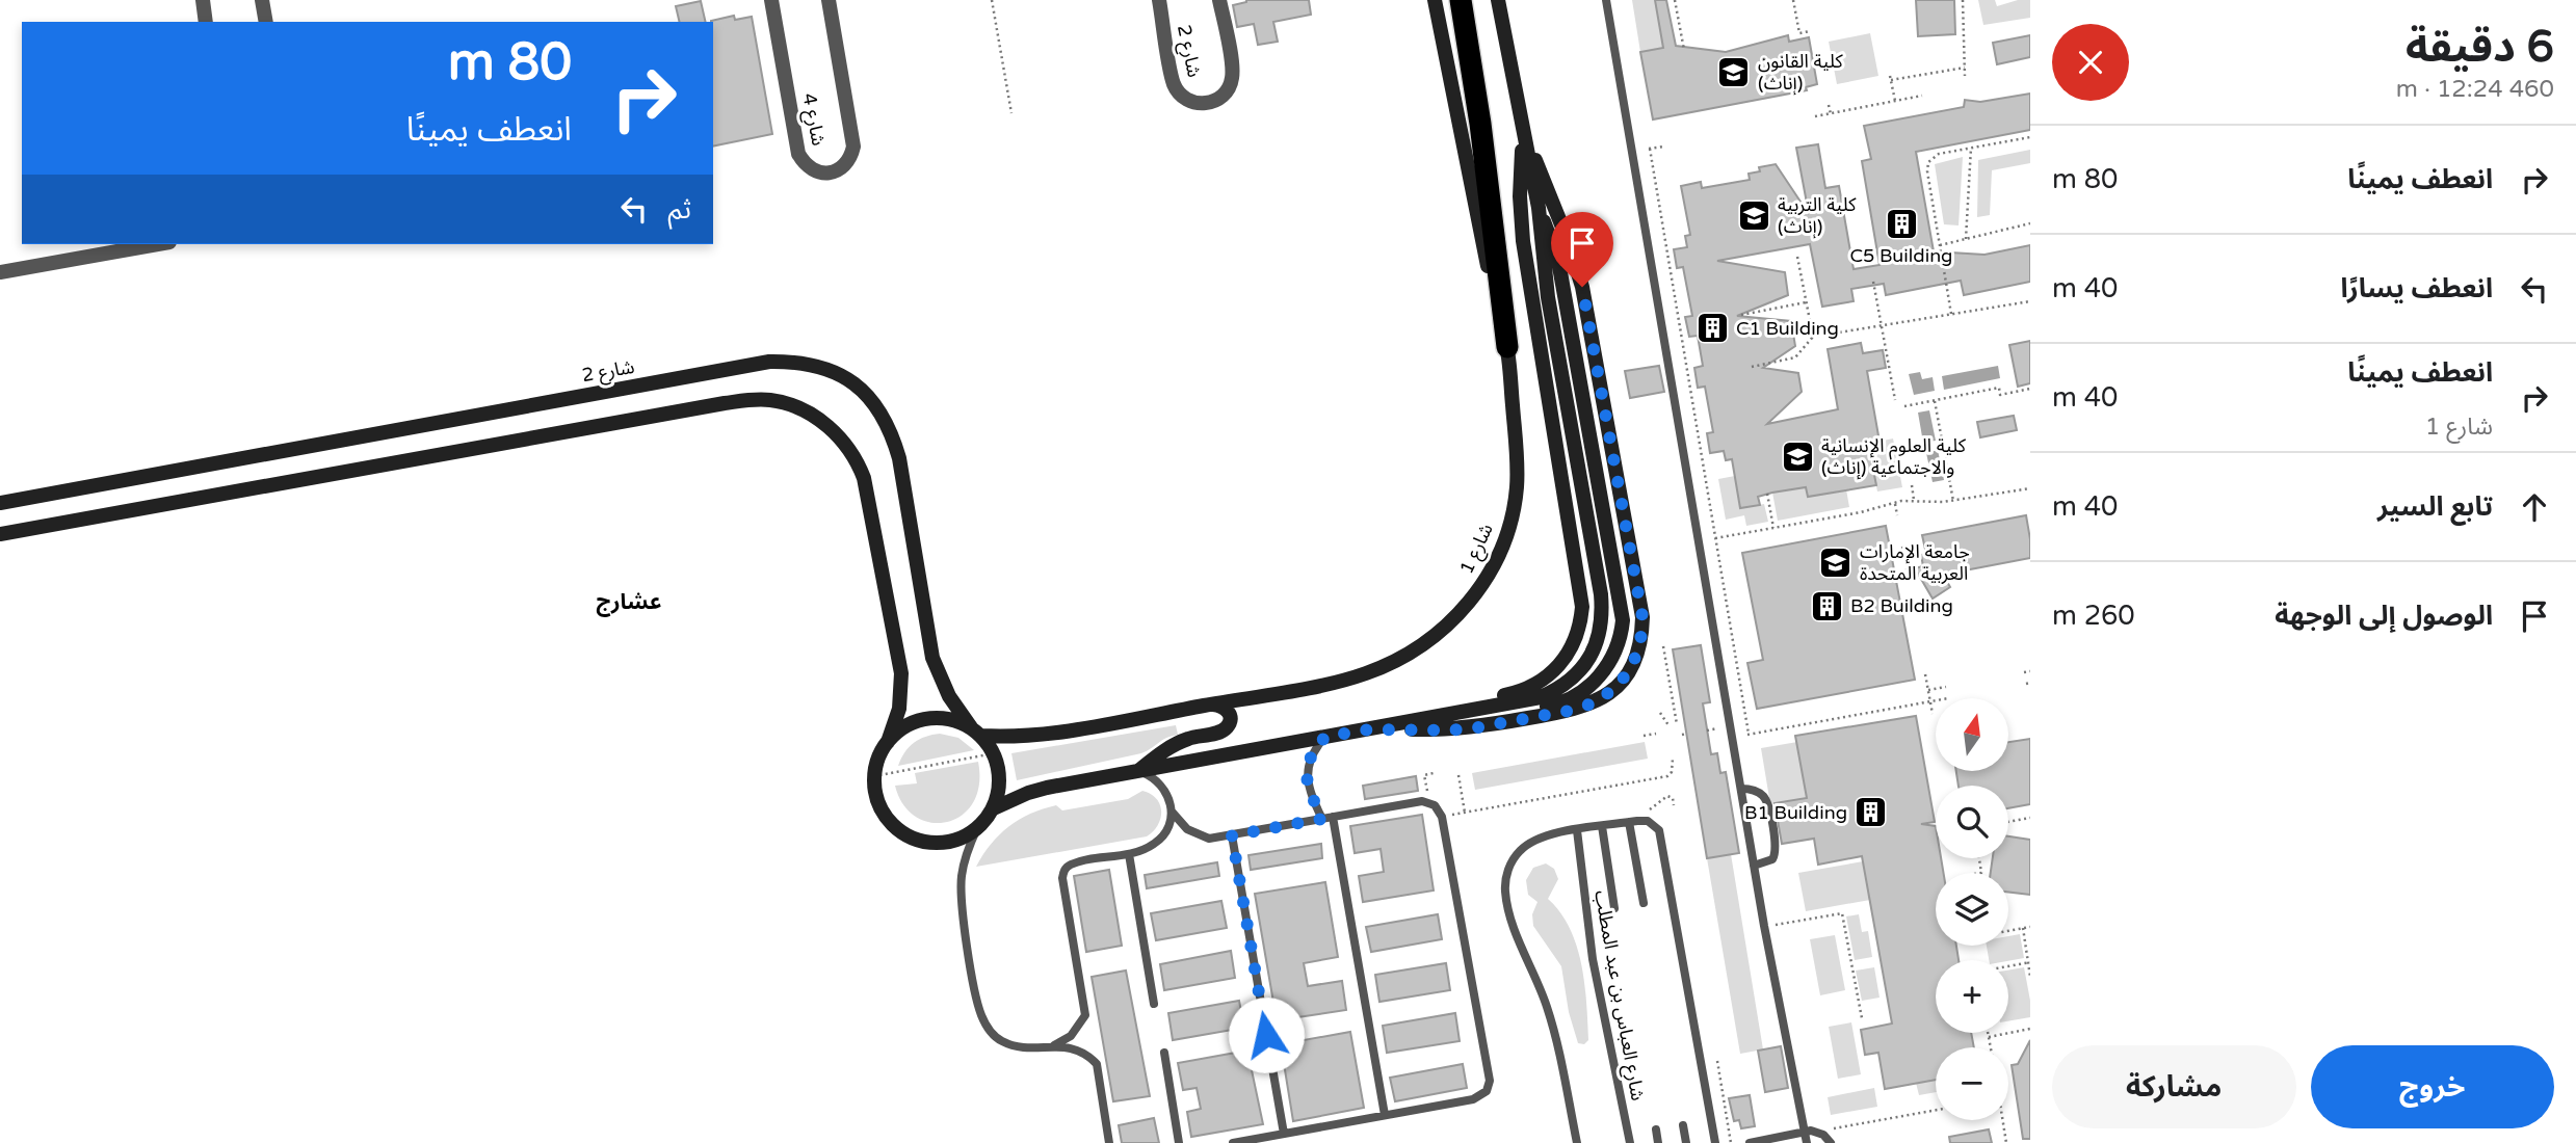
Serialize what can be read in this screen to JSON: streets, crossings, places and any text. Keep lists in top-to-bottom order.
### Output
{
  "streets": {
    "street": ["شارع 2", "شارع 4", "شارع 1"],
    "lane": ["شارع العباس بن عبد المطلب"]
  },
  "crossings": [
    ["شارع 2", "شارع 1"]
  ],
  "districts": ["عشارج"],
  "places": {
    "school or university": [
      "كلية القانون (إناث)",
      "كلية التربية (إناث)",
      "كلية العلوم الإنسانية والاجتماعية (إناث)",
      "جامعة الإمارات العربية المتحدة"
    ],
    "building": [
      "C5 Building",
      "C1 Building",
      "B2 Building",
      "B1 Building"
    ]
  },
  "north": "top",
  "page": {
    "heading": ["6 دقيقة", "460 m · 12:24"],
    "turn": ["80 m", "انعطف يمينًا"],
    "list": [
      {
        "name": "انعطف يمينًا",
        "value": "80 m"
      },
      {
        "name": "انعطف يسارًا",
        "value": "40 m"
      },
      {
        "name": "انعطف يمينًا",
        "note": "شارع 1",
        "value": "40 m"
      },
      {
        "name": "تابع السير",
        "value": "40 m"
      },
      {
        "name": "الوصول إلى الوجهة",
        "value": "260 m"
      }
    ],
    "then": "ثم",
    "map_buttons": ["+", "−"],
    "buttons": ["خروج", "مشاركة"]
  }
}
